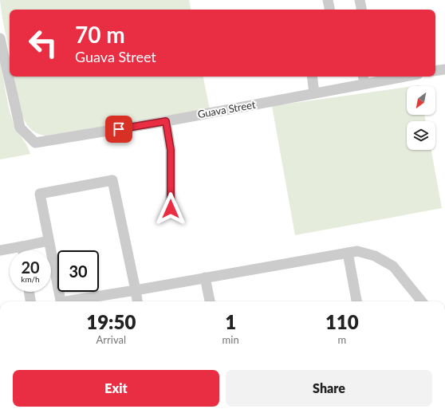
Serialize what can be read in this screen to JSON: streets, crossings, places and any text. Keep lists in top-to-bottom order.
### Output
{
  "streets": {
    "street": ["Guava Street"]
  },
  "north": "bottom left",
  "page": {
    "turn": ["70 m", "Guava Street"],
    "speed": "20 km/h",
    "limit": "30",
    "eta": [
      "19:50",
      "Arrival",
      "1",
      "min",
      "110",
      "m"
    ],
    "buttons": ["Exit", "Share"]
  }
}
